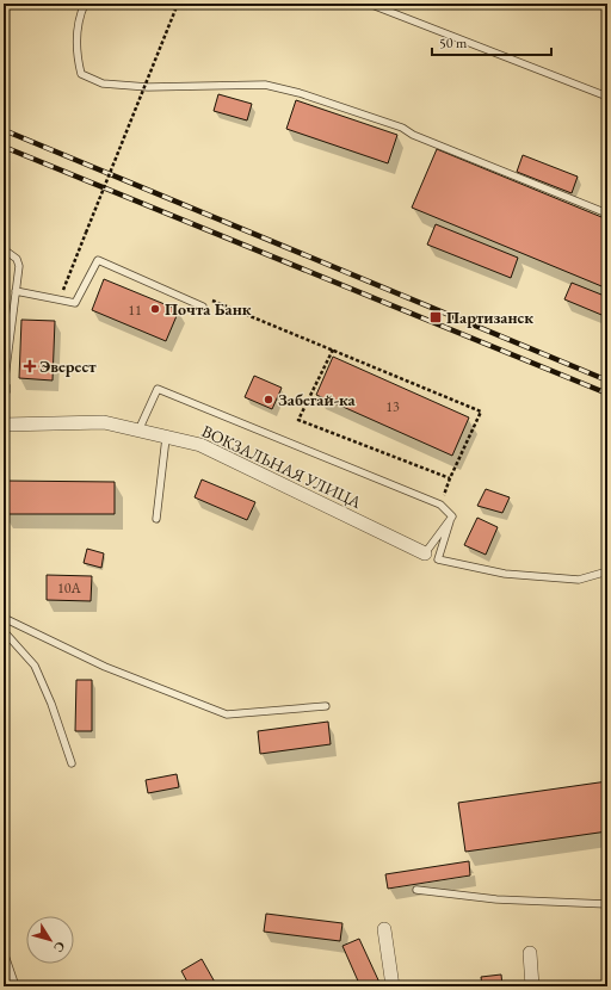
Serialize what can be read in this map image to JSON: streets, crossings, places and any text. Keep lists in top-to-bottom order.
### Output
{
  "streets": {
    "street": ["ВОКЗАЛЬНАЯ УЛИЦА"]
  },
  "places": {
    "other": ["Почта Банк", "Забегай-ка"],
    "transit": ["Партизанск"],
    "health": ["Эверест"]
  },
  "house_numbers": ["11", "13", "10А"],
  "scale_bar": "50 m",
  "north": "bottom right"
}
